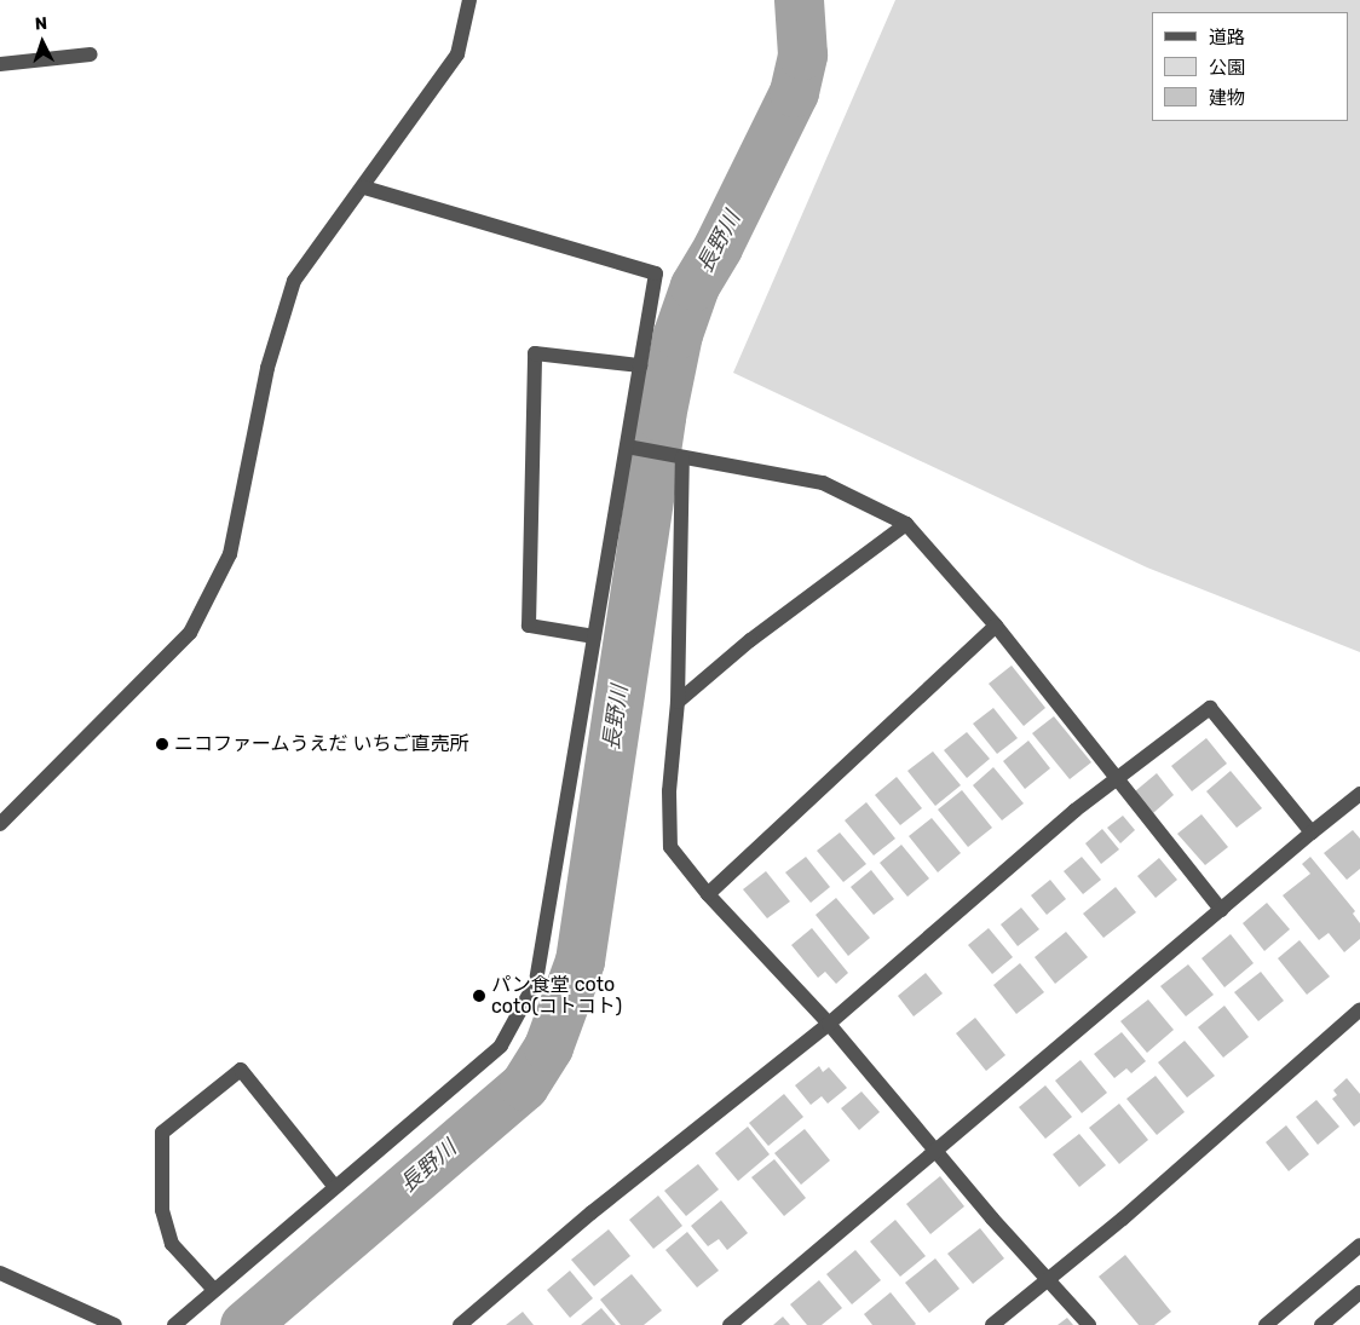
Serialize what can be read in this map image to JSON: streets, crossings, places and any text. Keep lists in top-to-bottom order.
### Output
{
  "water": ["長野川"],
  "places": ["ニコファームうえだ いちご直売所", "パン食堂 coto coto(コトコト)"],
  "legend": ["道路", "公園", "建物"],
  "north": "top"
}
